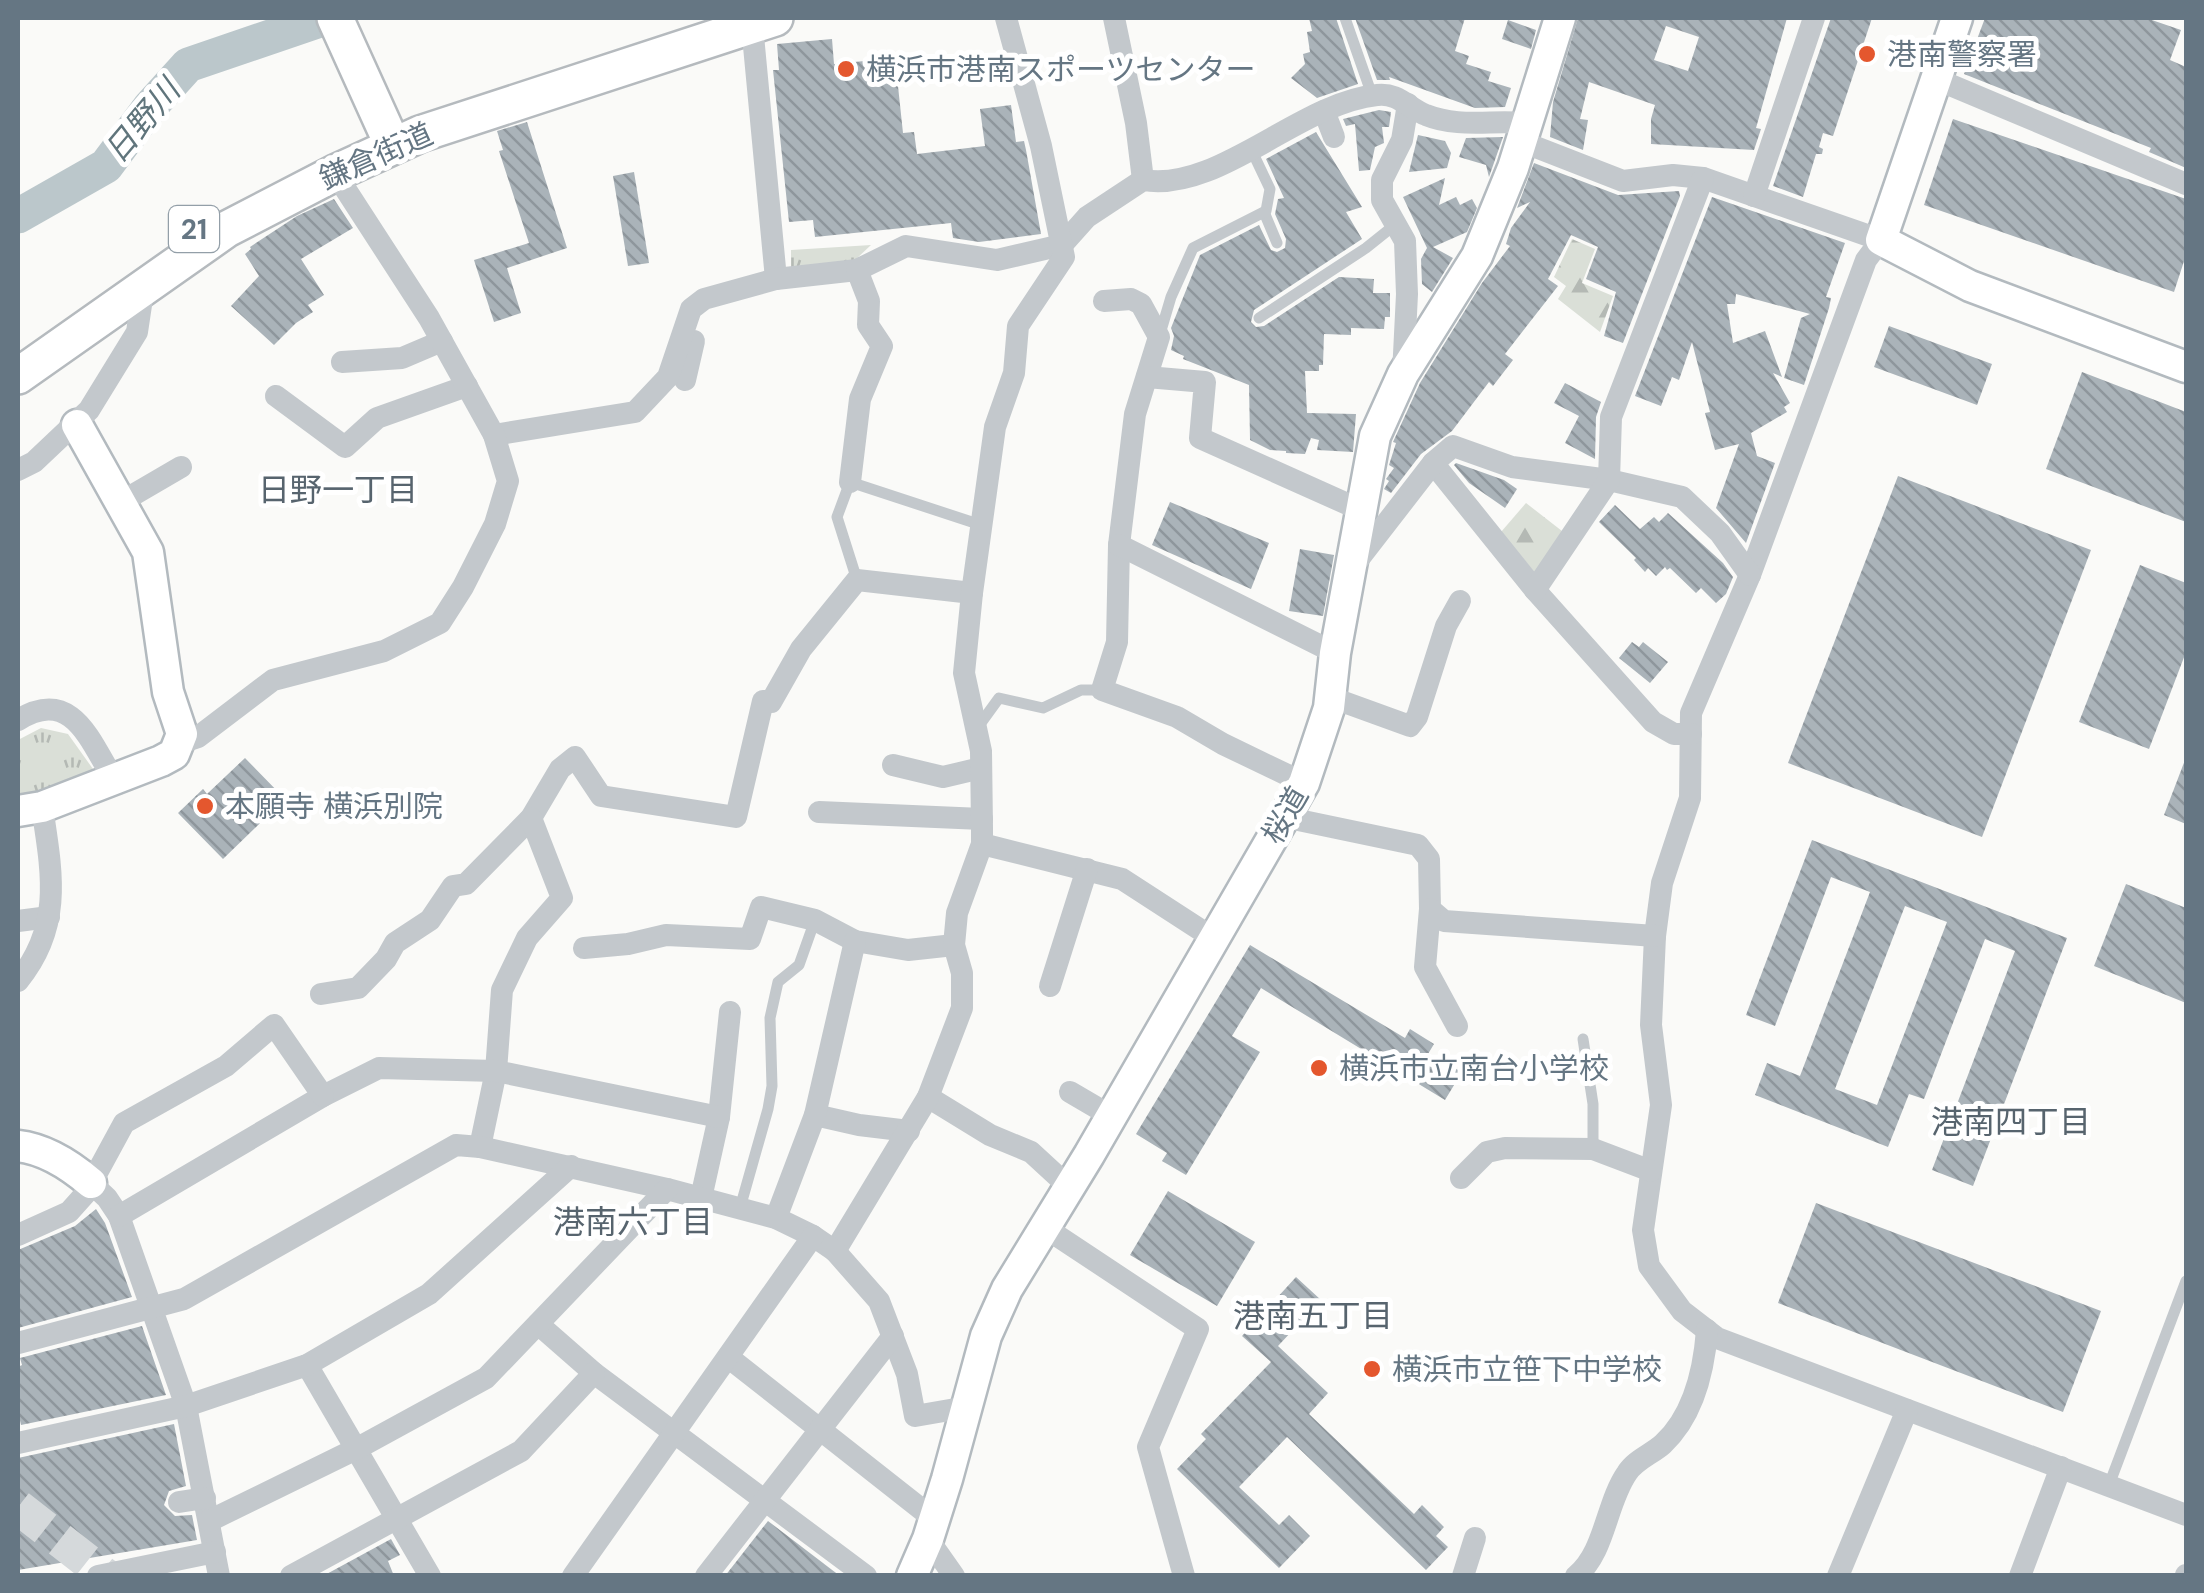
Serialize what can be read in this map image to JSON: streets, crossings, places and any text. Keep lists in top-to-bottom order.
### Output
{
  "streets": {
    "main road": ["鎌倉街道", "21"],
    "street": ["桜道"]
  },
  "districts": [
    "日野一丁目",
    "港南四丁目",
    "港南六丁目",
    "港南五丁目"
  ],
  "water": ["日野川"],
  "places": [
    "港南警察署",
    "横浜市港南スポーツセンター",
    "本願寺 横浜別院",
    "横浜市立南台小学校",
    "横浜市立笹下中学校"
  ]
}
